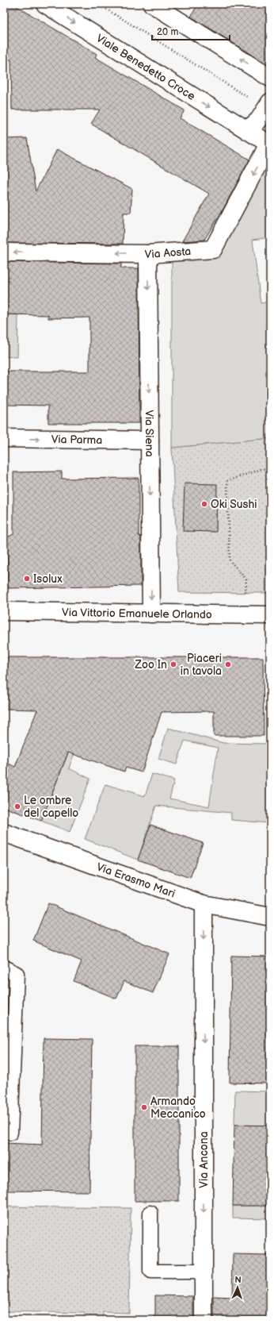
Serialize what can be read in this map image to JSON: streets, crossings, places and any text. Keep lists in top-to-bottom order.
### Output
{
  "streets": {
    "street": [
      "Viale Benedetto Croce",
      "Via Aosta",
      "Via Siena",
      "Via Parma",
      "Via Vittorio Emanuele Orlando",
      "Via Erasmo Mari",
      "Via Ancona"
    ]
  },
  "crossings": [
    ["Viale Benedetto Croce", "Via Aosta"],
    ["Via Aosta", "Via Siena"],
    ["Via Siena", "Via Parma"],
    ["Via Siena", "Via Vittorio Emanuele Orlando"],
    ["Via Erasmo Mari", "Via Ancona"]
  ],
  "one_way": [
    "Via Aosta",
    "Via Siena",
    "Via Parma",
    "Via Ancona"
  ],
  "places": [
    "Oki Sushi",
    "Isolux",
    "Zoo In",
    "Piaceri in tavola",
    "Le ombre del capello",
    "Armando Meccanico"
  ],
  "scale_bar": "20 m",
  "north": "top"
}
